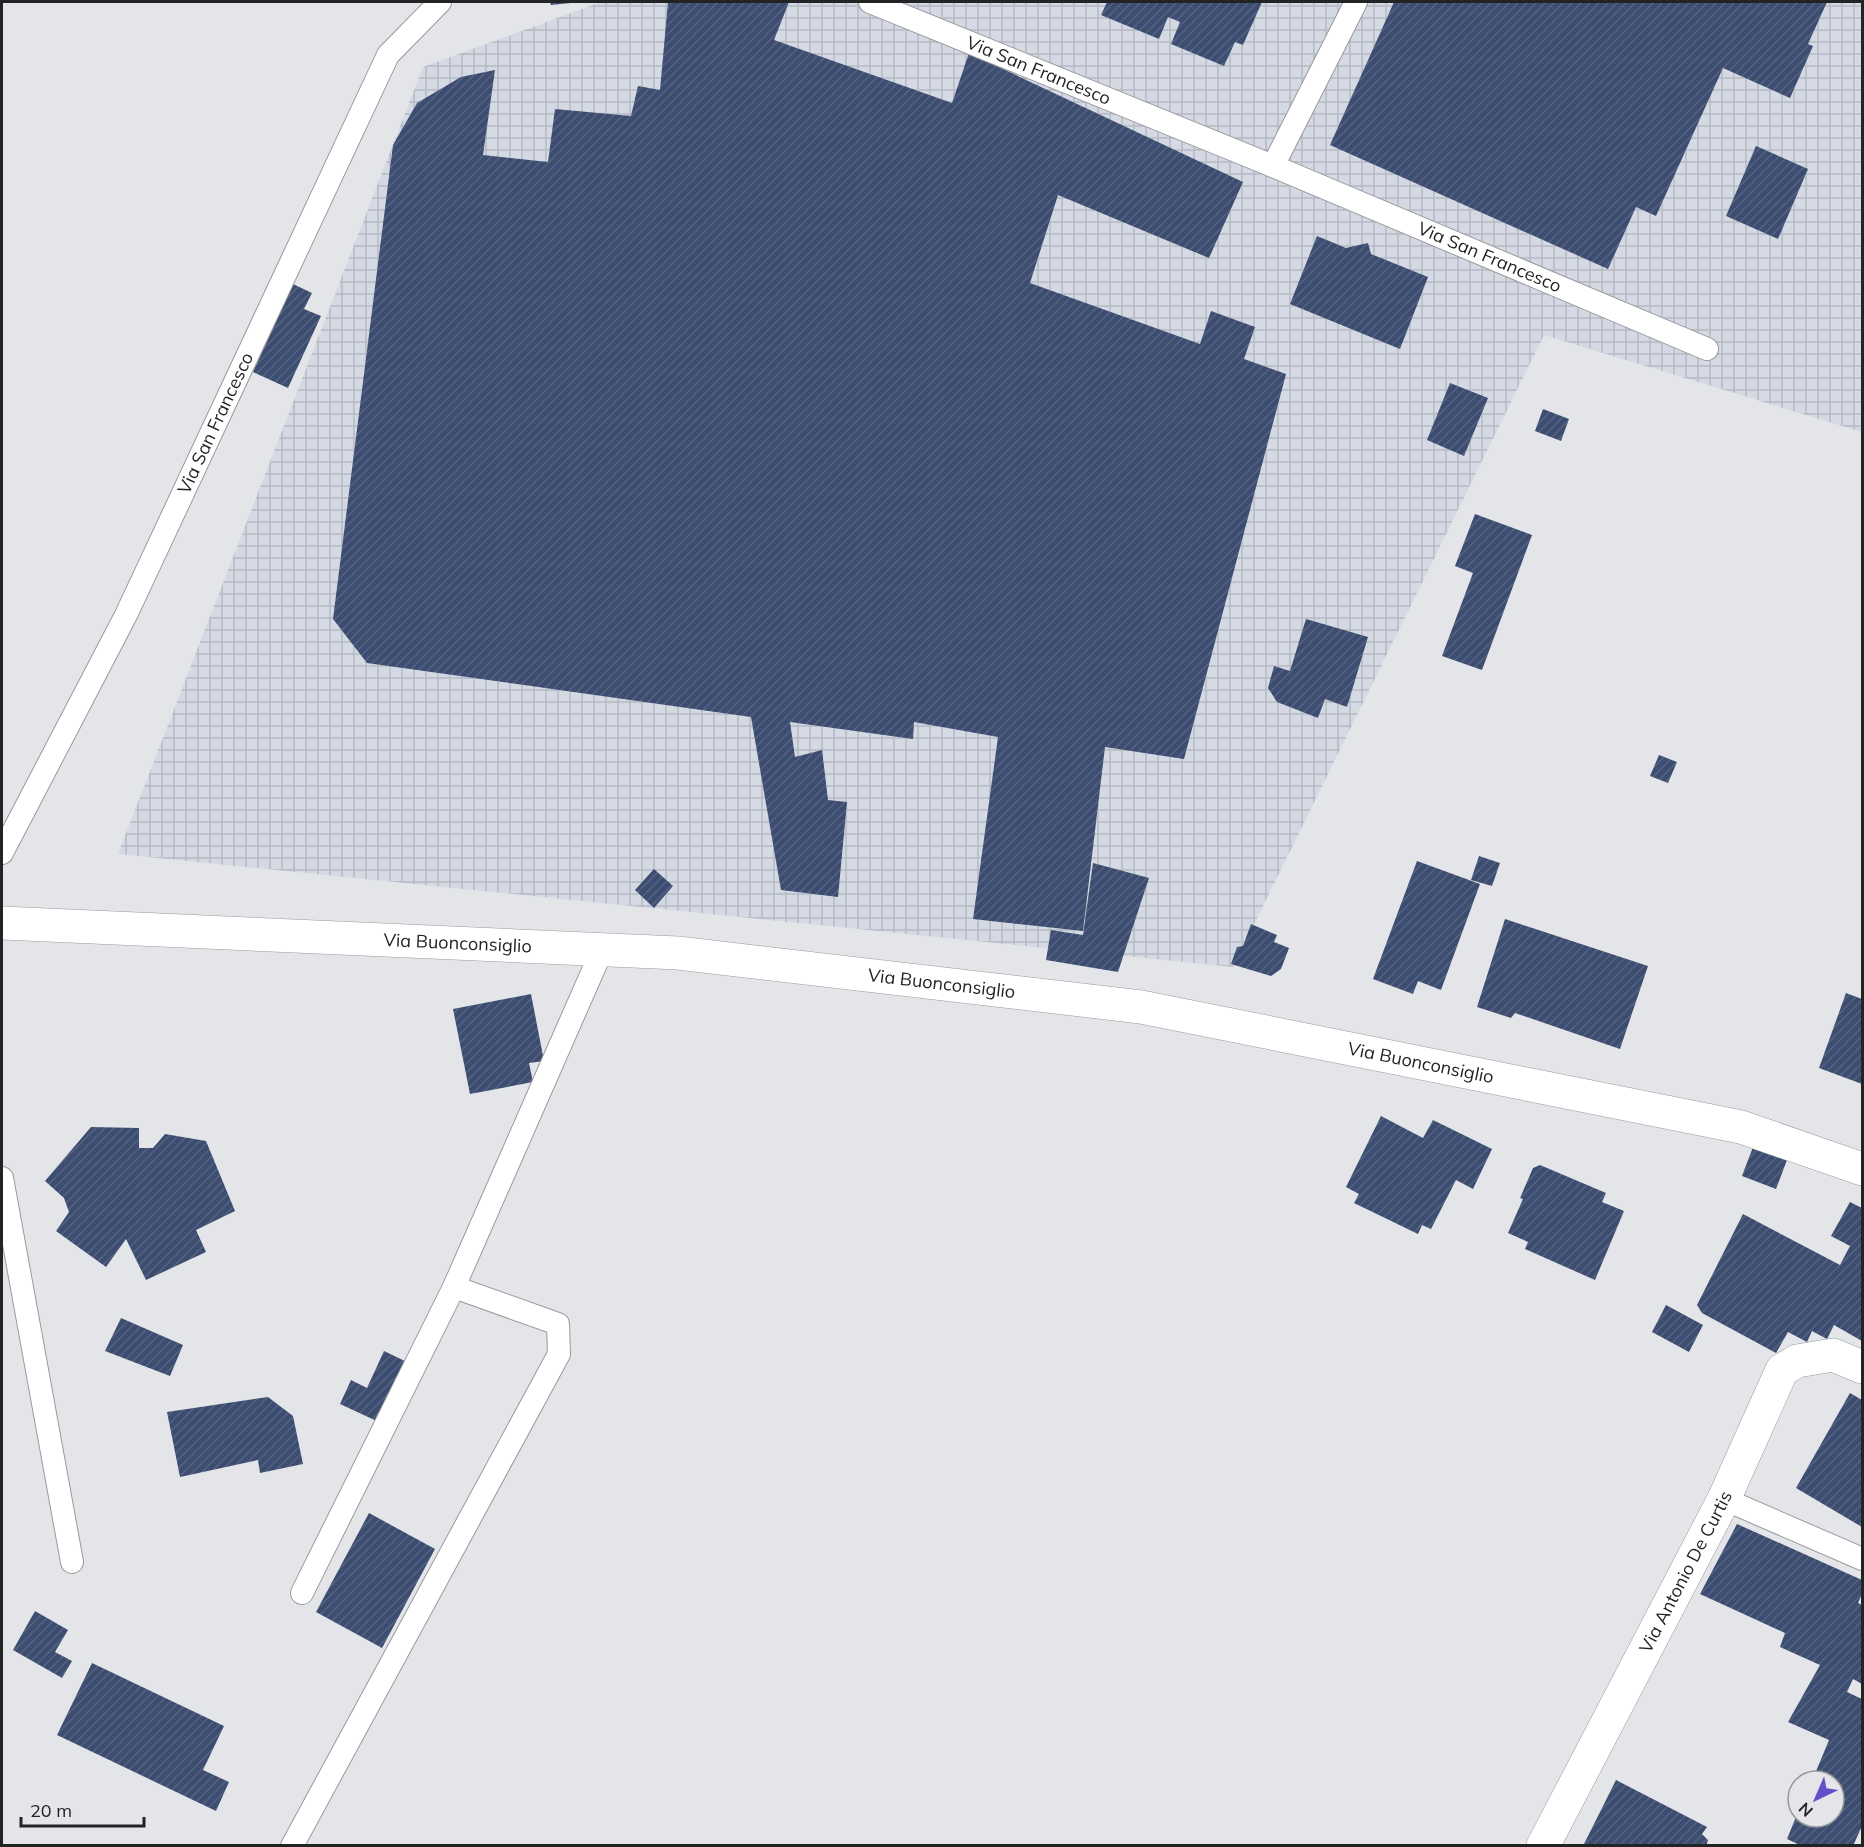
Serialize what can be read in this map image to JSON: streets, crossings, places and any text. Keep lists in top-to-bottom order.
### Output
{
  "streets": {
    "street": ["Via Buonconsiglio", "Via Antonio De Curtis"],
    "lane": ["Via San Francesco"]
  },
  "scale_bar": "20 m",
  "north": "bottom left"
}
